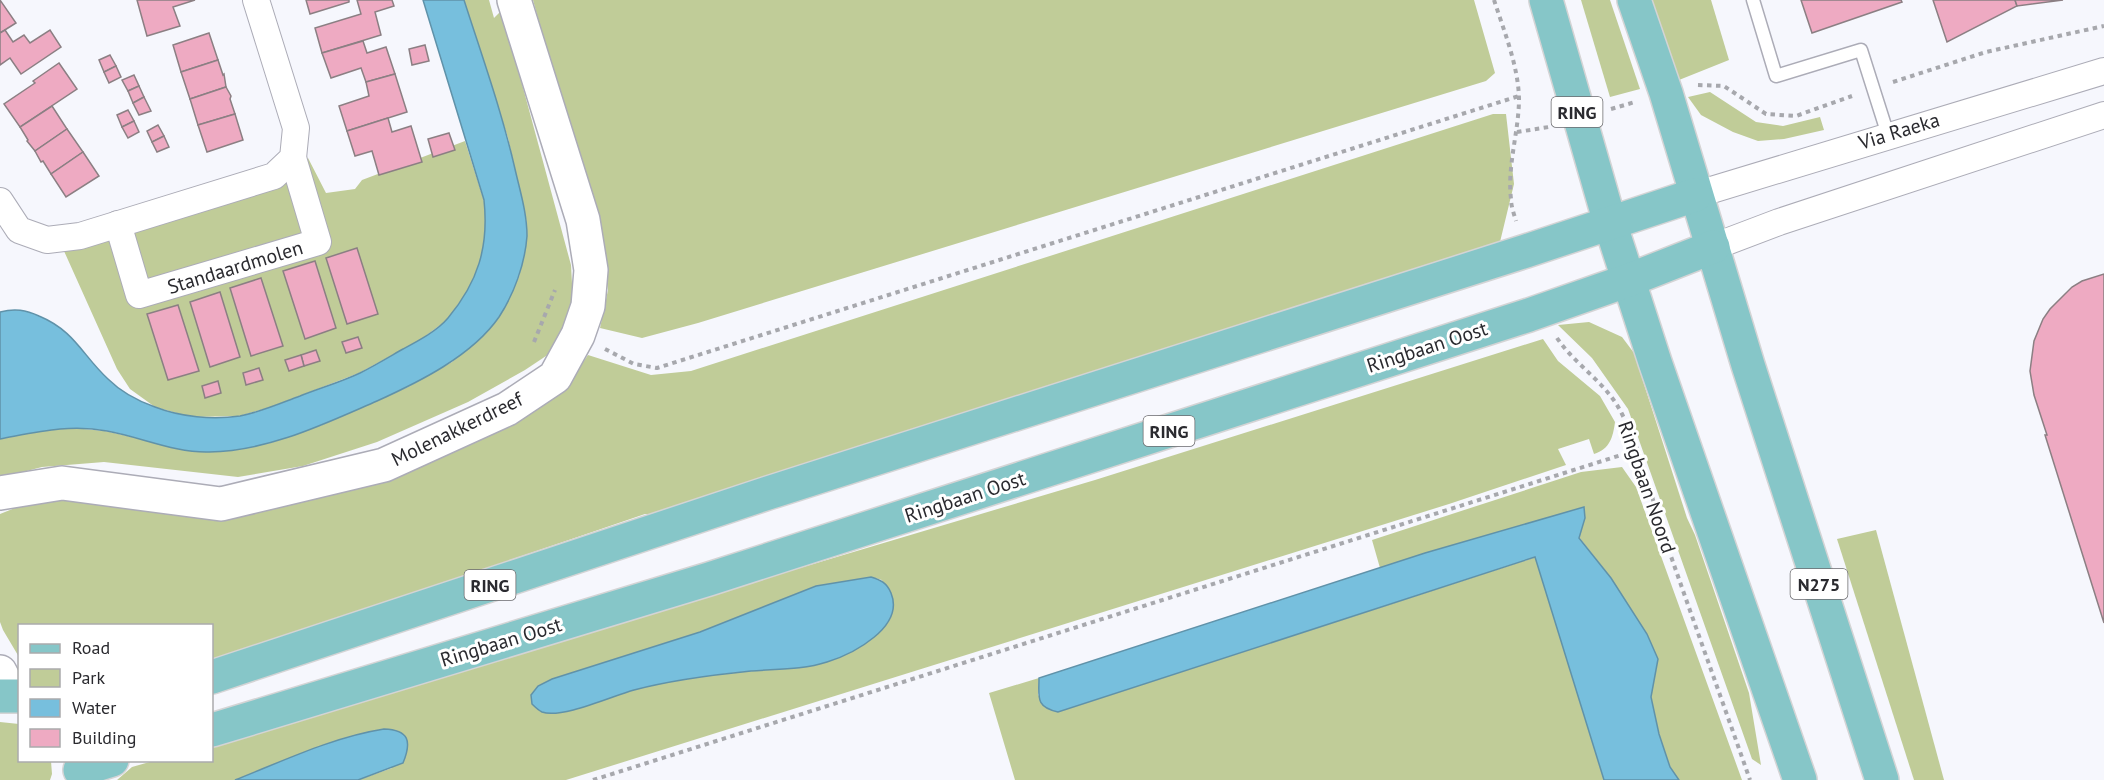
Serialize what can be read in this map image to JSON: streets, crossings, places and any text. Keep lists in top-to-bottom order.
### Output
{
  "streets": {
    "main road": ["RING", "Ringbaan Oost", "N275"],
    "street": ["Via Raeka", "Standaardmolen", "Molenakkerdreef"],
    "path": ["Ringbaan Noord"]
  },
  "crossings": [
    ["RING", "Via Raeka"],
    ["RING", "Ringbaan Oost"],
    ["Ringbaan Oost", "Ringbaan Noord"],
    ["Ringbaan Oost", "N275"]
  ],
  "legend": [
    "Road",
    "Park",
    "Water",
    "Building"
  ]
}
